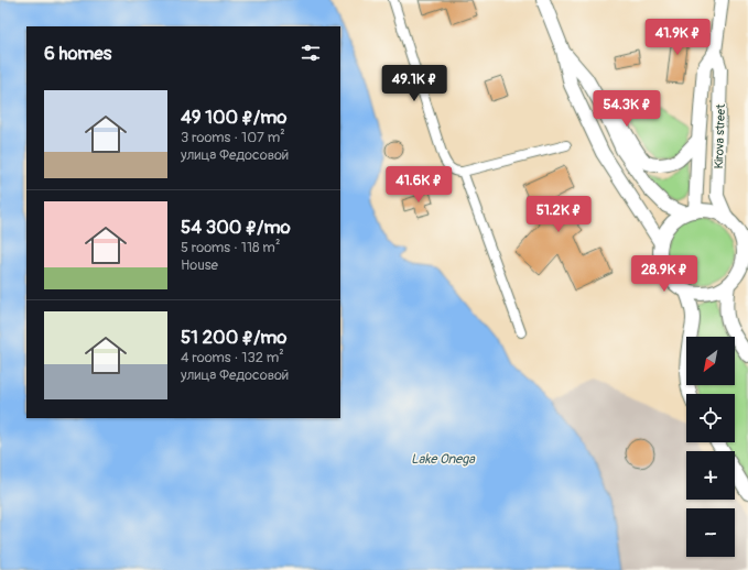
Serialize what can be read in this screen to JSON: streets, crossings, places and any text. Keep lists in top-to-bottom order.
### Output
{
  "streets": {
    "main road": ["Kirova street"]
  },
  "water": ["Lake Onega"],
  "north": "bottom left",
  "page": {
    "price": [
      "41.9K ₽",
      "49.1K ₽",
      "54.3K ₽",
      "41.6K ₽",
      "51.2K ₽",
      "28.9K ₽"
    ],
    "heading": "6 homes",
    "list": [
      {
        "name": "49 100 ₽/mo",
        "note": "3 rooms · 107 m² · улица Федосовой"
      },
      {
        "name": "54 300 ₽/mo",
        "note": "5 rooms · 118 m² · House"
      },
      {
        "name": "51 200 ₽/mo",
        "note": "4 rooms · 132 m² · улица Федосовой"
      }
    ],
    "map_buttons": ["+", "−"]
  }
}
